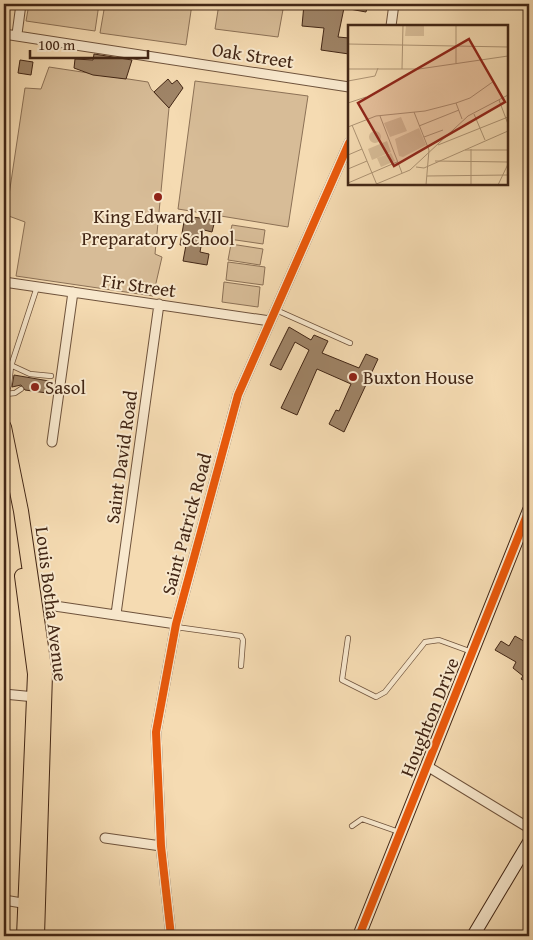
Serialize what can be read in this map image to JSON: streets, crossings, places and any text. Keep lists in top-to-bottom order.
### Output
{
  "streets": {
    "main road": ["Louis Botha Avenue"],
    "street": [
      "Oak Street",
      "Fir Street",
      "Saint David Road",
      "Saint Patrick Road",
      "Houghton Drive"
    ]
  },
  "crossings": [
    ["Fir Street", "Saint David Road"],
    ["Fir Street", "Saint Patrick Road"]
  ],
  "places": ["King Edward VII Preparatory School", "Buxton House", "Sasol"],
  "scale_bar": "100 m"
}
